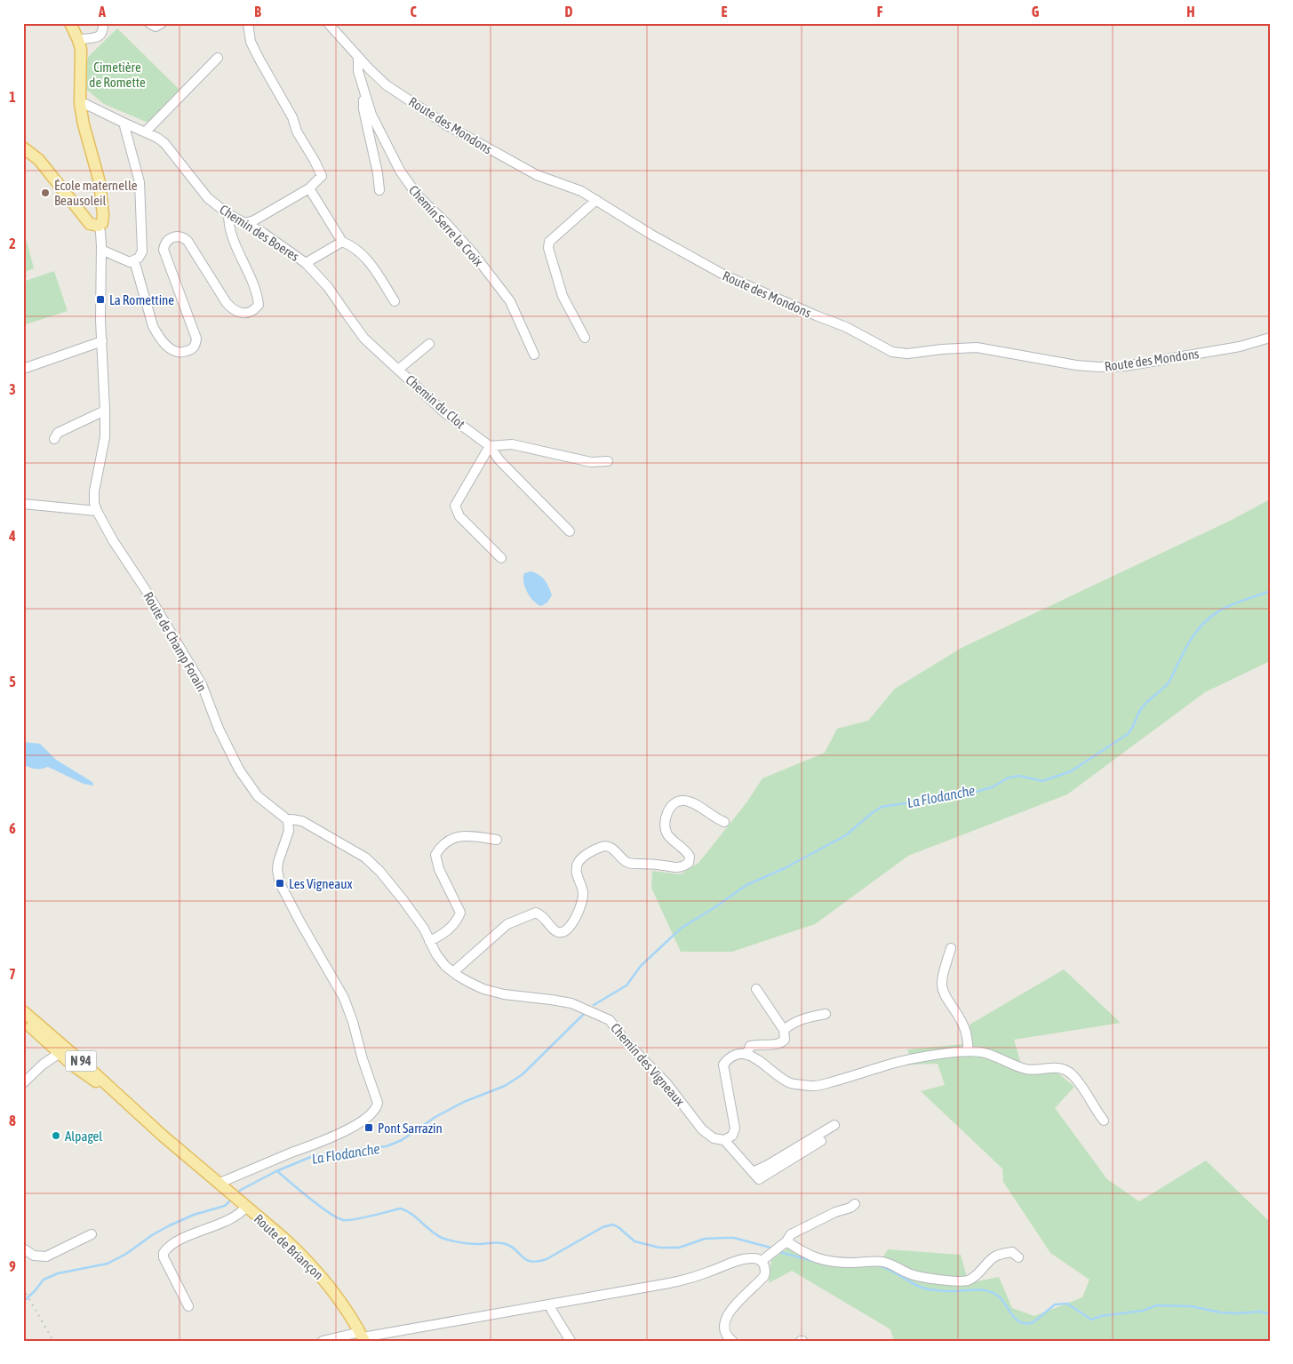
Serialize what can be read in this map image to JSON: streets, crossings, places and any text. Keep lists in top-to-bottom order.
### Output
{
  "streets": {
    "main road": ["Route de Champ Forain", "N 94", "Route de Briançon"],
    "street": [
      "Route des Mondons",
      "Chemin Serre la Croix",
      "Chemin des Boeres",
      "Chemin du Clot",
      "Chemin des Vigneaux"
    ]
  },
  "crossings": [
    ["Route des Mondons", "Chemin Serre la Croix"],
    ["Chemin des Boeres", "Chemin du Clot"],
    ["Chemin des Boeres", "Route de Champ Forain"],
    ["Route de Champ Forain", "Chemin des Vigneaux"],
    ["N 94", "Route de Briançon"]
  ],
  "water": ["La Flodanche"],
  "parks": ["Cimetière de Romette"],
  "places": {
    "other": ["École maternelle Beausoleil", "Alpagel"],
    "transit": ["La Romettine", "Les Vigneaux", "Pont Sarrazin"]
  },
  "grid": {
    "columns": [
      "A",
      "B",
      "C",
      "D",
      "E",
      "F",
      "G",
      "H"
    ],
    "rows": [
      "1",
      "2",
      "3",
      "4",
      "5",
      "6",
      "7",
      "8",
      "9"
    ]
  }
}
